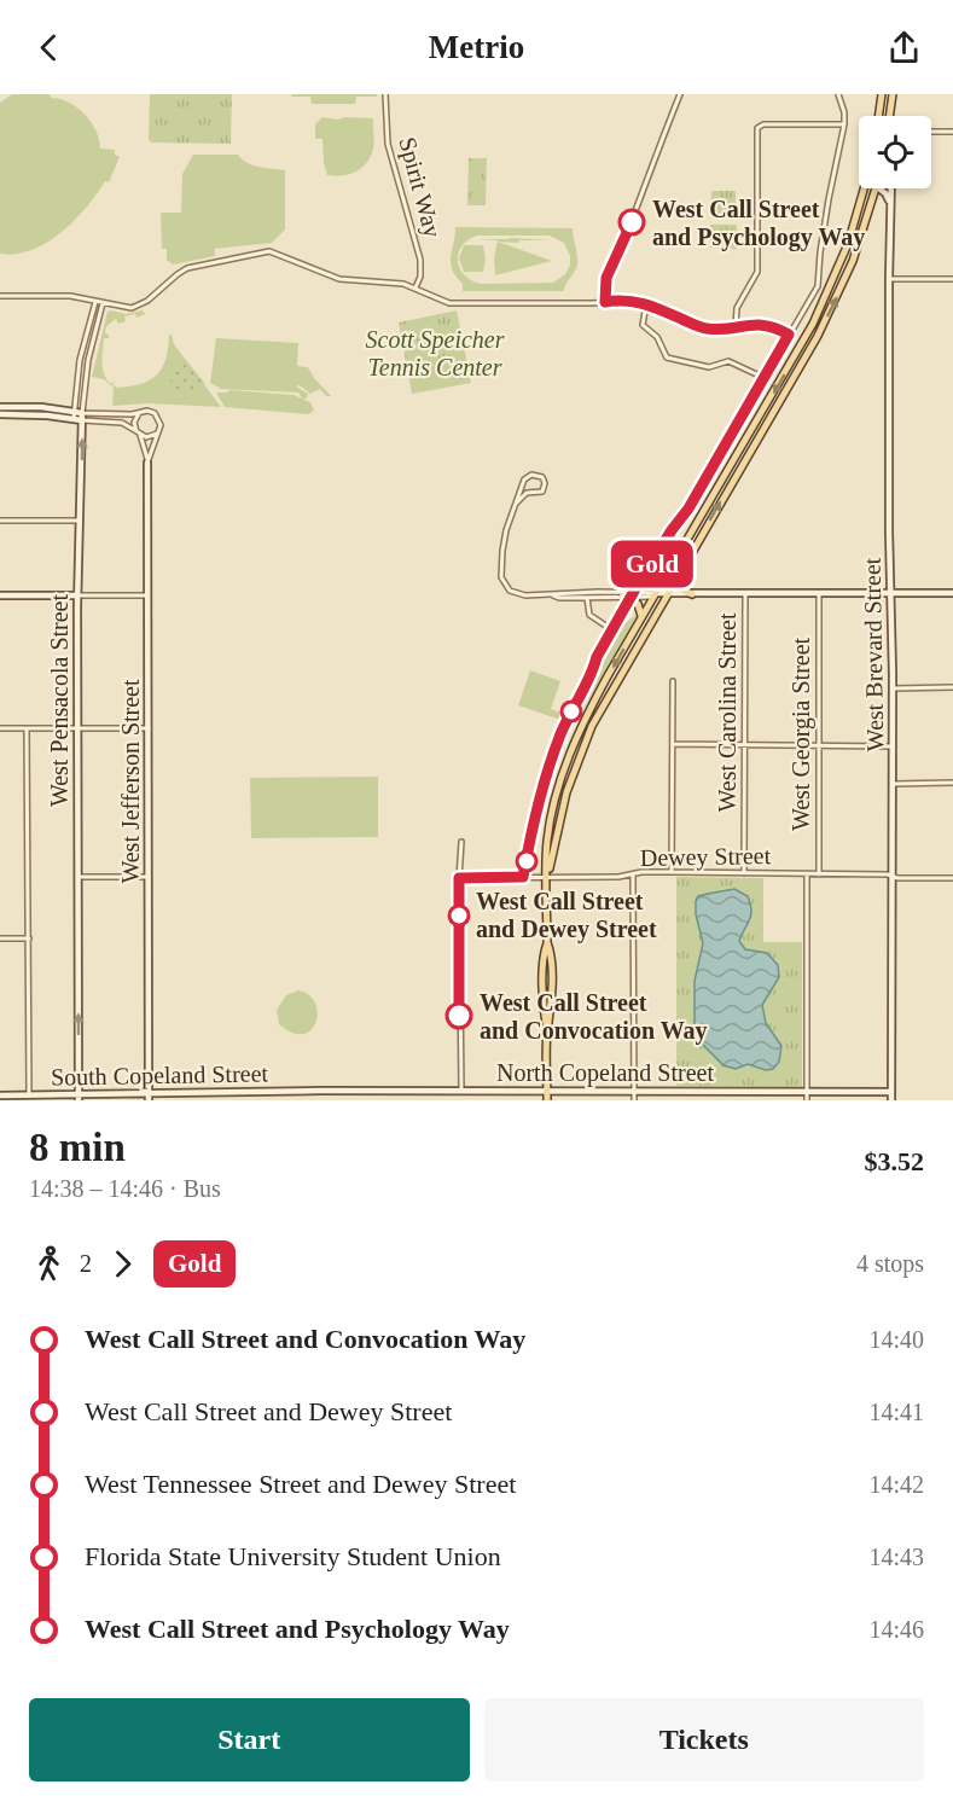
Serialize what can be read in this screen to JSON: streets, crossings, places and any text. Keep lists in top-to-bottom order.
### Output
{
  "streets": {
    "street": [
      "Spirit Way",
      "West Brevard Street",
      "West Pensacola Street",
      "West Carolina Street",
      "West Georgia Street",
      "West Jefferson Street",
      "Dewey Street",
      "North Copeland Street",
      "South Copeland Street"
    ]
  },
  "crossings": [
    ["West Brevard Street", "Dewey Street"],
    ["West Brevard Street", "North Copeland Street"],
    ["West Pensacola Street", "South Copeland Street"],
    ["West Carolina Street", "Dewey Street"],
    ["West Georgia Street", "Dewey Street"],
    ["West Jefferson Street", "South Copeland Street"],
    ["North Copeland Street", "South Copeland Street"]
  ],
  "one_way": ["West Pensacola Street"],
  "parks": ["Scott Speicher Tennis Center"],
  "places": ["West Call Street and Psychology Way", "West Call Street and Dewey Street", "West Call Street and Convocation Way"],
  "lines": ["bus line Gold"],
  "page": {
    "header": "Metrio",
    "on_map": "Gold",
    "heading": ["8 min", "14:38 – 14:46 · Bus", "$3.52"],
    "legs": ["2", "Gold", "4 stops"],
    "list": [
      {
        "name": "West Call Street and Convocation Way",
        "value": "14:40"
      },
      {
        "name": "West Call Street and Dewey Street",
        "value": "14:41"
      },
      {
        "name": "West Tennessee Street and Dewey Street",
        "value": "14:42"
      },
      {
        "name": "Florida State University Student Union",
        "value": "14:43"
      },
      {
        "name": "West Call Street and Psychology Way",
        "value": "14:46"
      }
    ],
    "buttons": ["Start", "Tickets"]
  }
}
